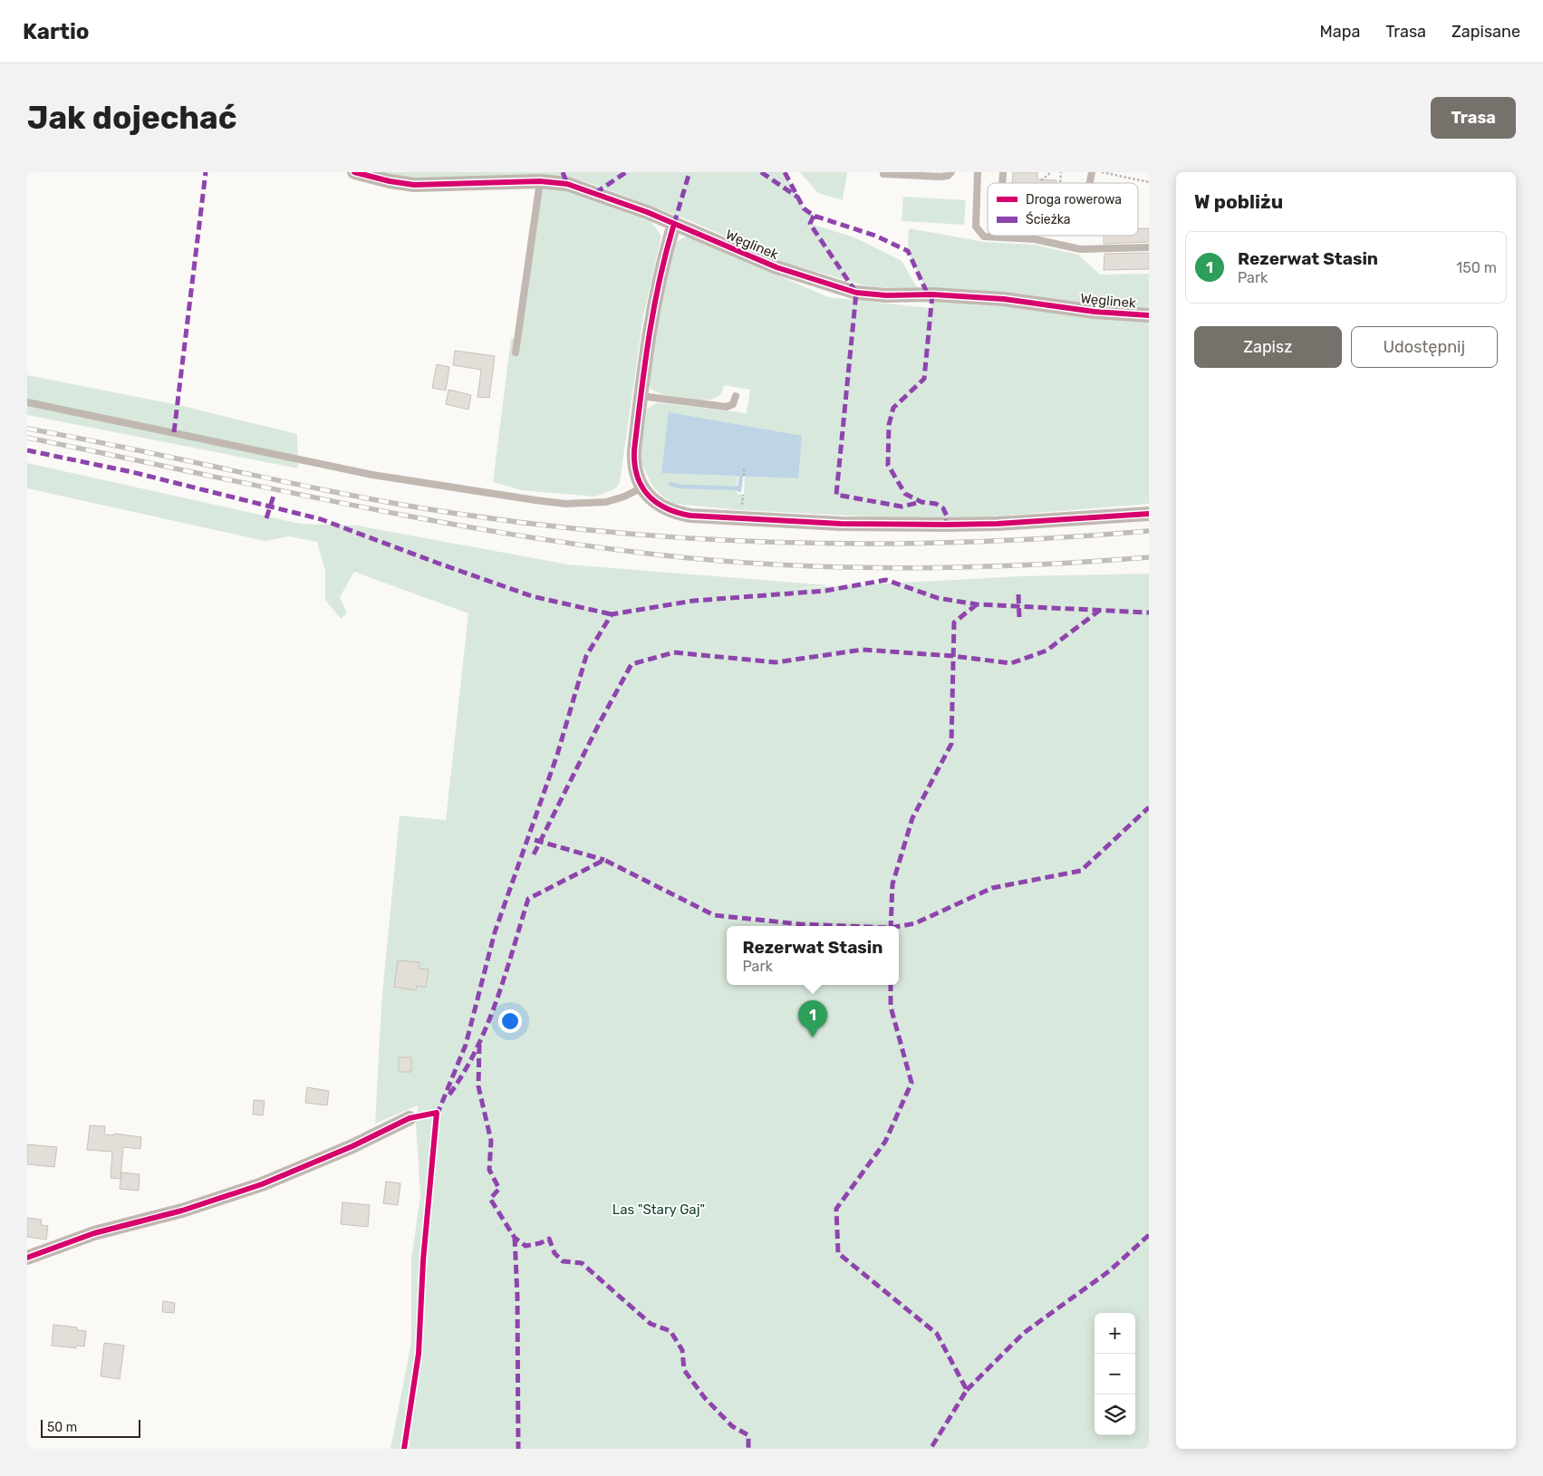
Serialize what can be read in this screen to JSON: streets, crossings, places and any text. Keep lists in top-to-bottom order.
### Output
{
  "streets": {
    "street": ["Węglinek"]
  },
  "parks": ["Las \"Stary Gaj\""],
  "legend": ["Droga rowerowa", "Ścieżka"],
  "scale_bar": "50 m",
  "page": {
    "header": "Kartio",
    "nav": ["Mapa", "Trasa", "Zapisane"],
    "buttons": [
      "Trasa",
      ["Zapisz", "Udostępnij"]
    ],
    "title": "Jak dojechać",
    "heading": "W pobliżu",
    "list": [
      {
        "mark": "1",
        "name": "Rezerwat Stasin",
        "note": "Park",
        "value": "150 m"
      }
    ],
    "popup": ["Rezerwat Stasin", "Park"],
    "pins": "1",
    "map_buttons": ["+", "−"],
    "scale": "50 m"
  }
}
